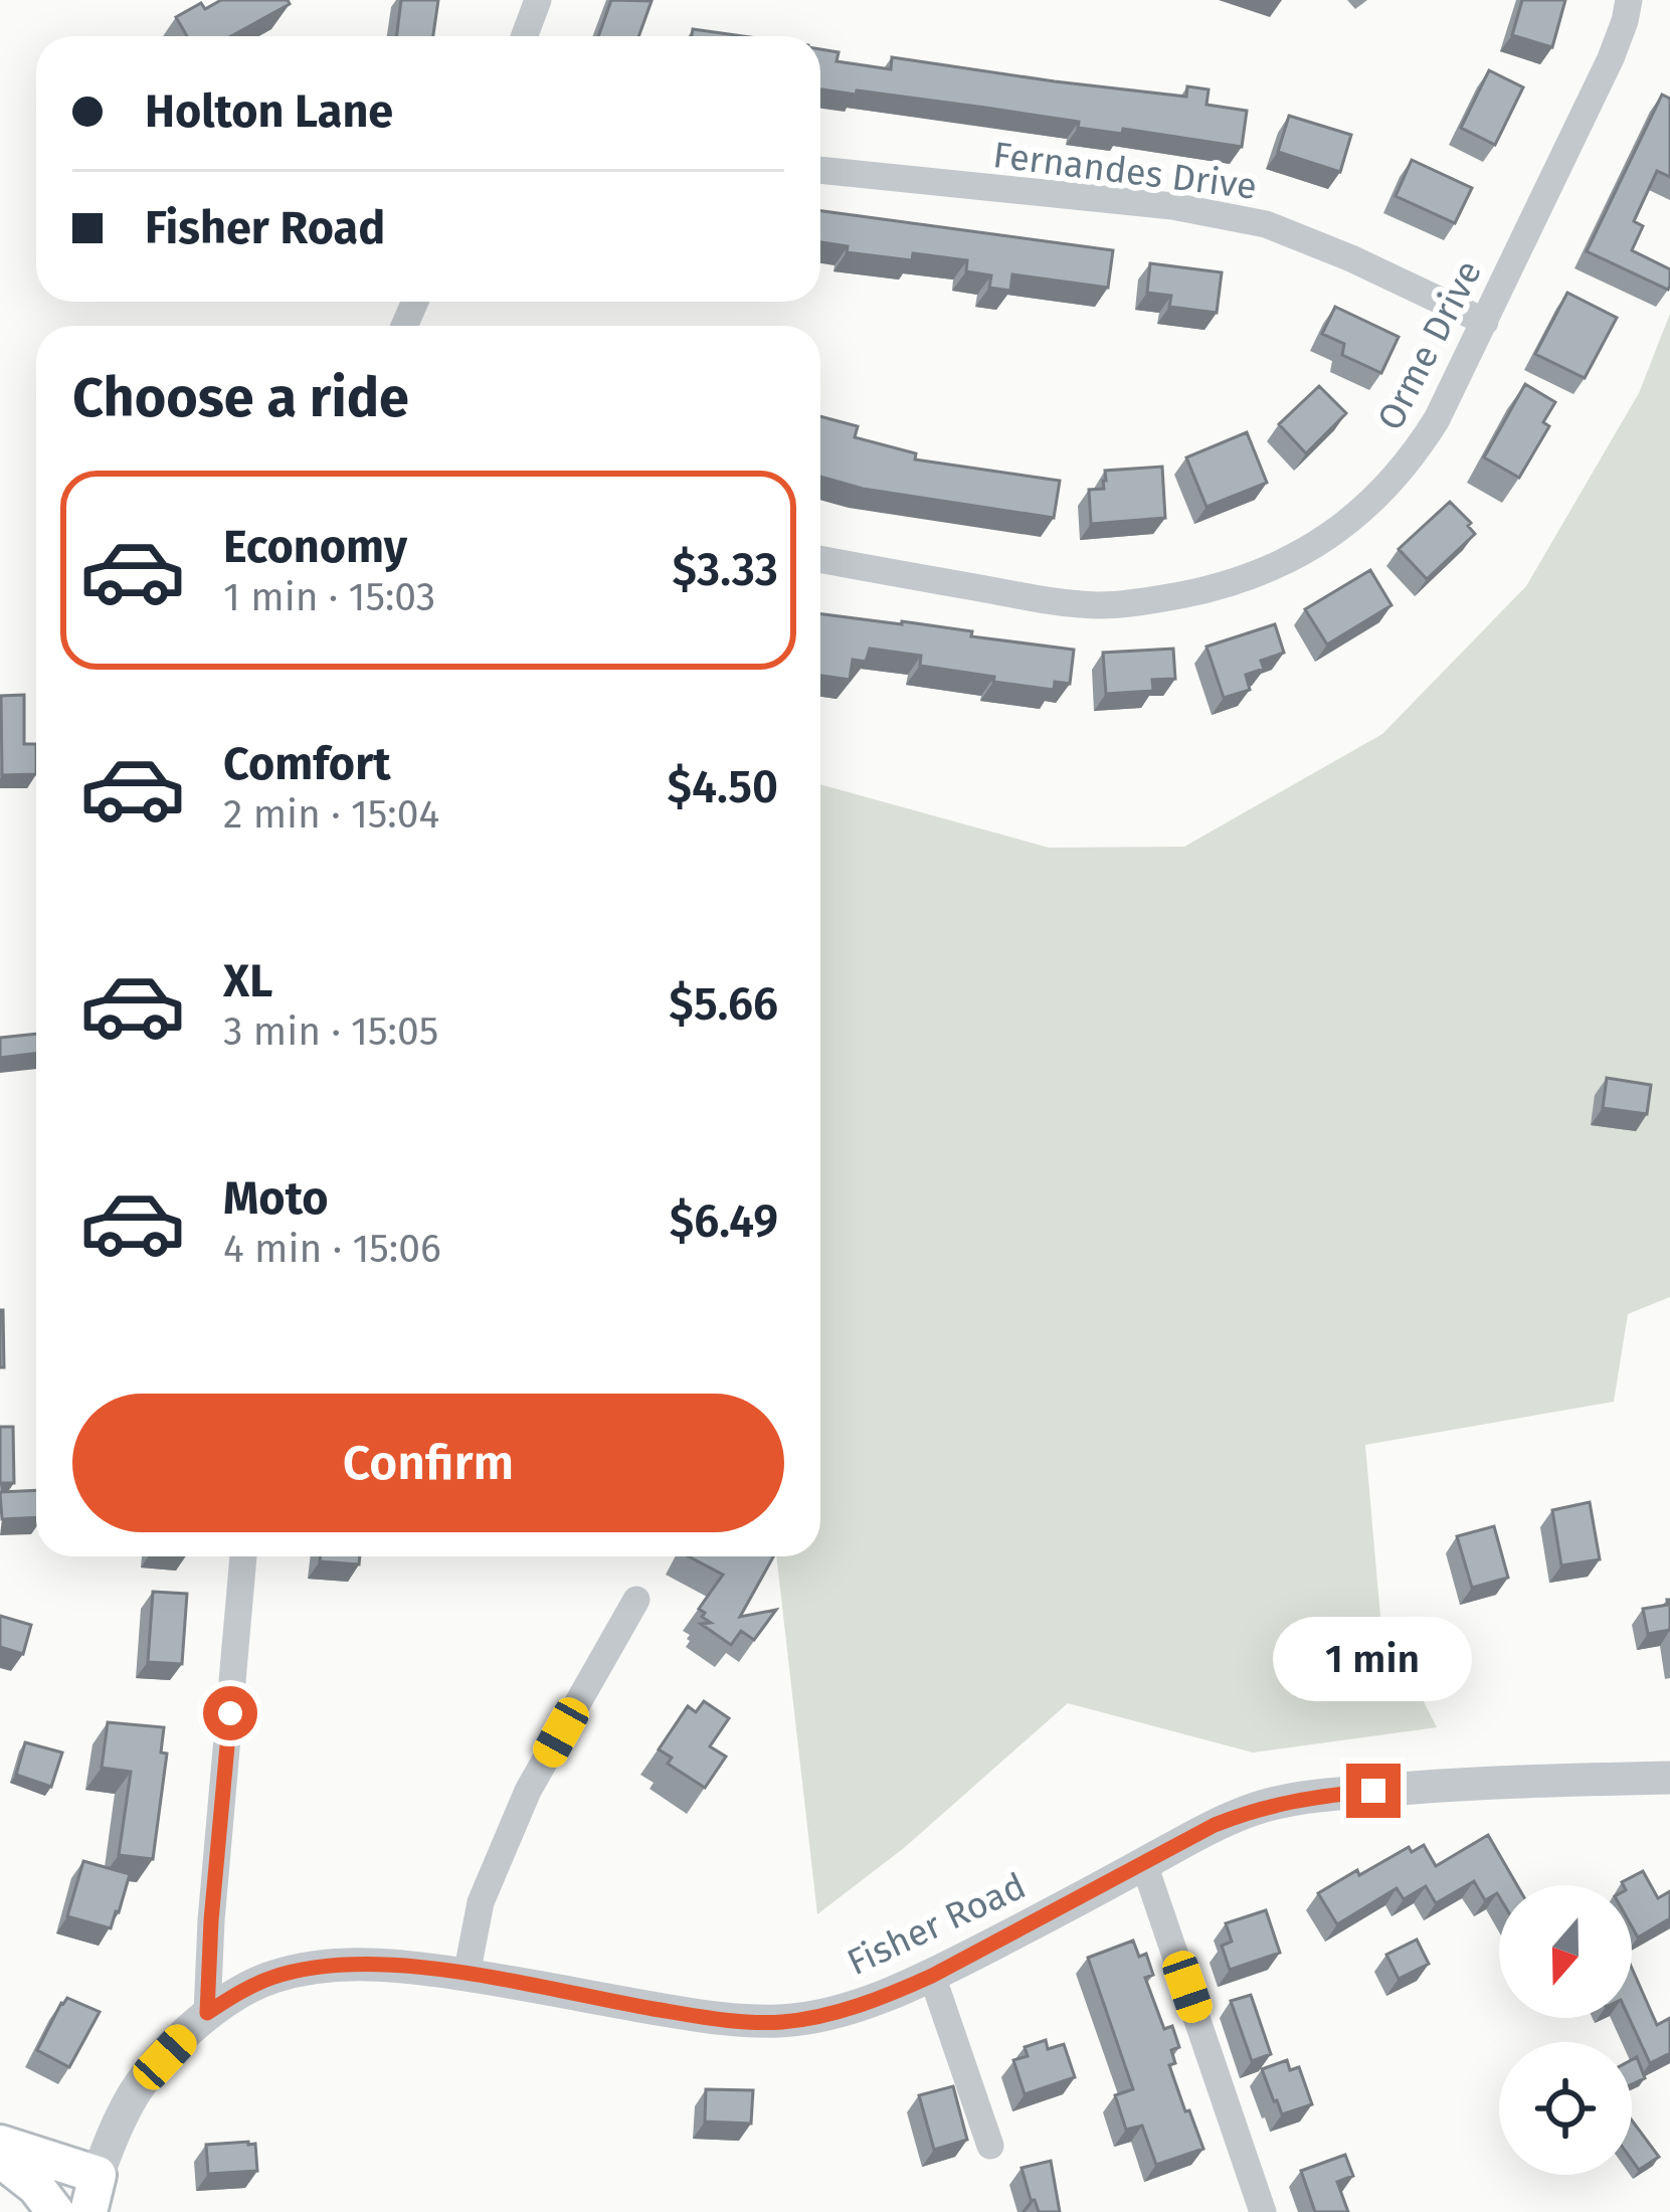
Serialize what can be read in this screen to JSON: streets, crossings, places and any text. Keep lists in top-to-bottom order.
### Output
{
  "streets": {
    "street": ["Fernandes Drive", "Orme Drive", "Fisher Road"]
  },
  "crossings": [
    ["Fernandes Drive", "Orme Drive"]
  ],
  "north": "bottom",
  "page": {
    "banner": ["Holton Lane", "Fisher Road"],
    "heading": "Choose a ride",
    "list": [
      {
        "name": "Economy",
        "note": "1 min · 15:03",
        "value": "$3.33"
      },
      {
        "name": "Comfort",
        "note": "2 min · 15:04",
        "value": "$4.50"
      },
      {
        "name": "XL",
        "note": "3 min · 15:05",
        "value": "$5.66"
      },
      {
        "name": "Moto",
        "note": "4 min · 15:06",
        "value": "$6.49"
      }
    ],
    "buttons": "Confirm",
    "bubble": "1 min"
  }
}
